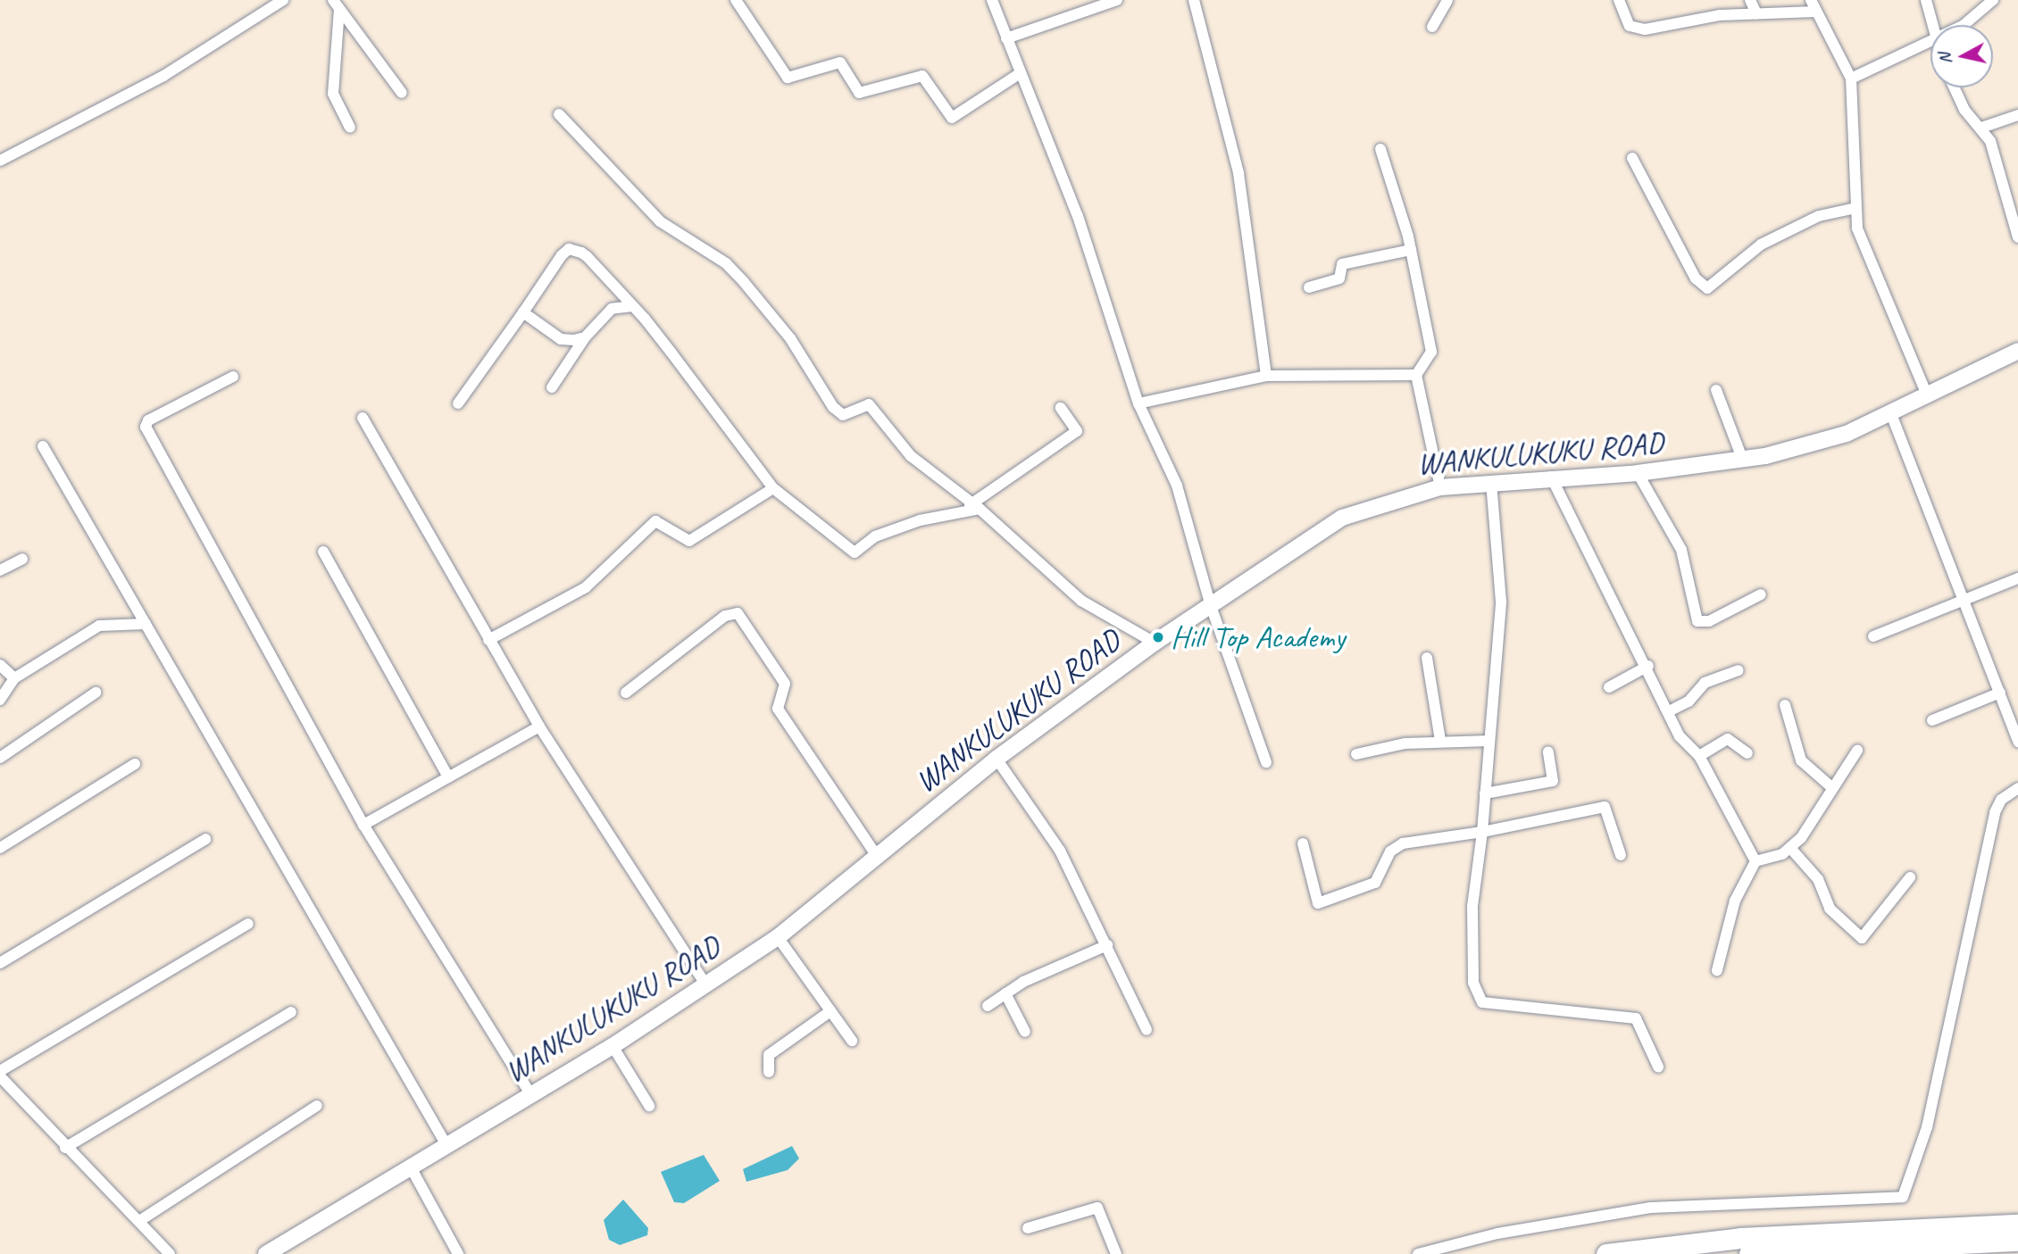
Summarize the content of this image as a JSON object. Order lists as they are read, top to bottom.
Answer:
{
  "streets": {
    "main road": ["WANKULUKUKU ROAD"]
  },
  "places": ["Hill Top Academy"],
  "north": "left"
}
